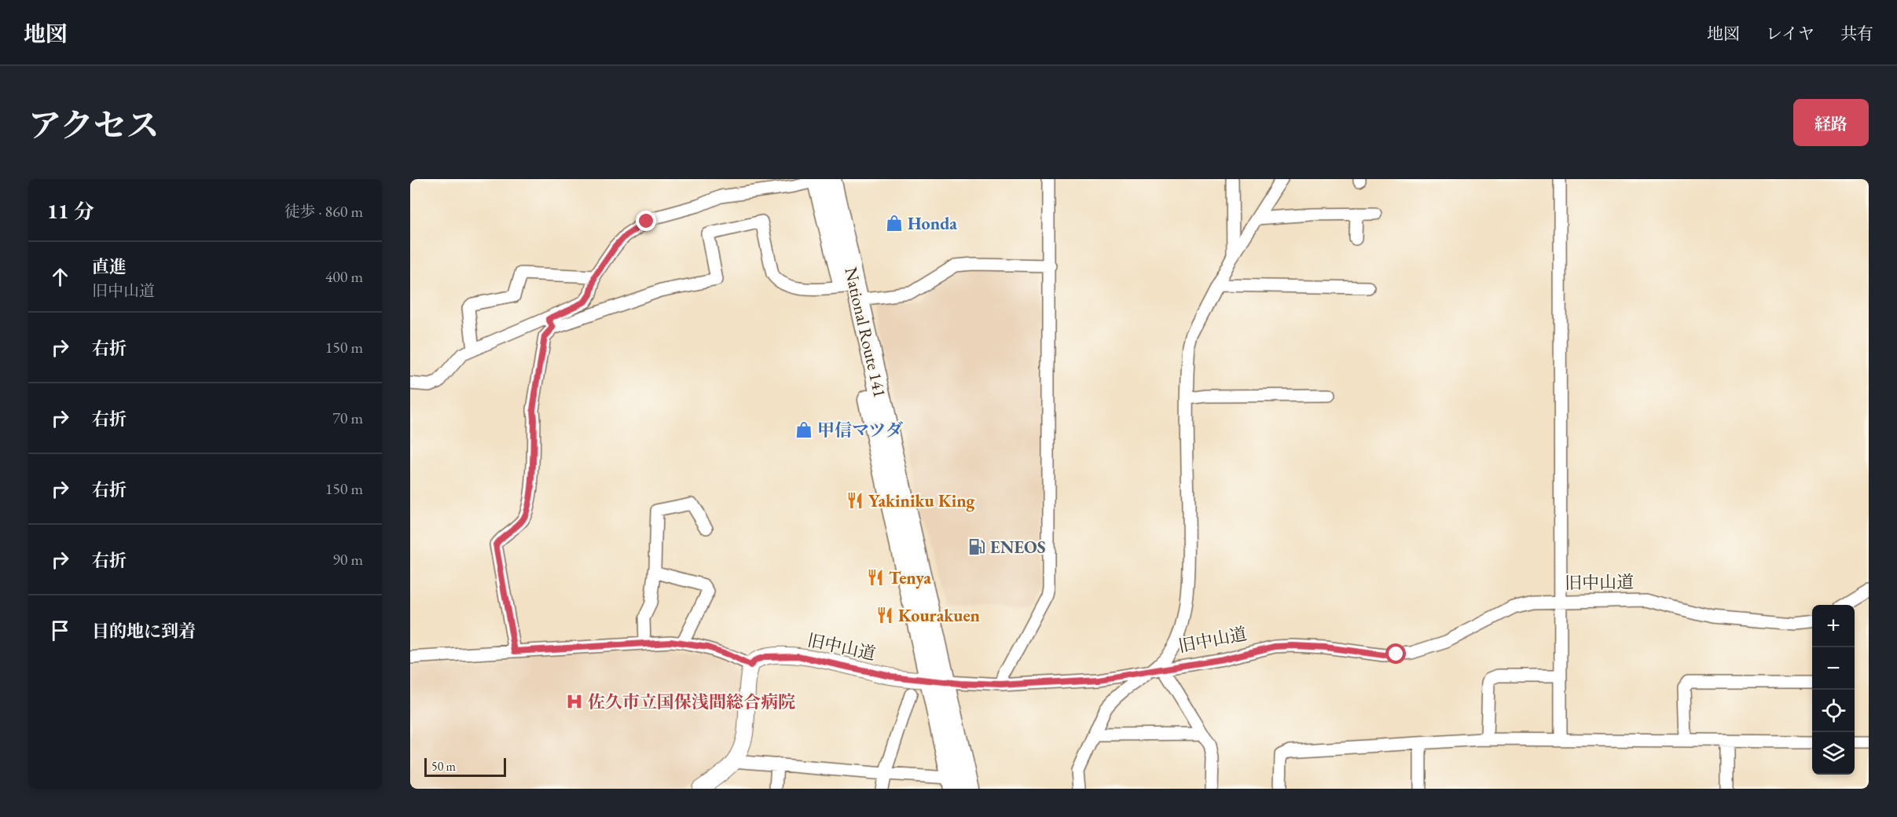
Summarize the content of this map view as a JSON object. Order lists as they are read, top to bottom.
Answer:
{
  "streets": {
    "highway": ["National Route 141"],
    "main road": ["旧中山道"]
  },
  "crossings": [
    ["National Route 141", "旧中山道"]
  ],
  "places": {
    "shop": ["Honda", "甲信マツダ"],
    "restaurant": ["Yakiniku King", "Tenya", "Kourakuen"],
    "fuel station": ["ENEOS"],
    "hospital": ["佐久市立国保浅間総合病院"]
  },
  "scale_bar": "50 m",
  "page": {
    "header": "地図",
    "nav": ["地図", "レイヤ", "共有"],
    "title": "アクセス",
    "buttons": "経路",
    "heading": ["11 分", "徒歩 · 860 m"],
    "list": [
      ["直進", "旧中山道", "400 m"],
      ["右折", "150 m"],
      ["右折", "70 m"],
      ["右折", "150 m"],
      ["右折", "90 m"],
      "目的地に到着"
    ],
    "map_buttons": ["+", "−"],
    "scale": "50 m"
  }
}
